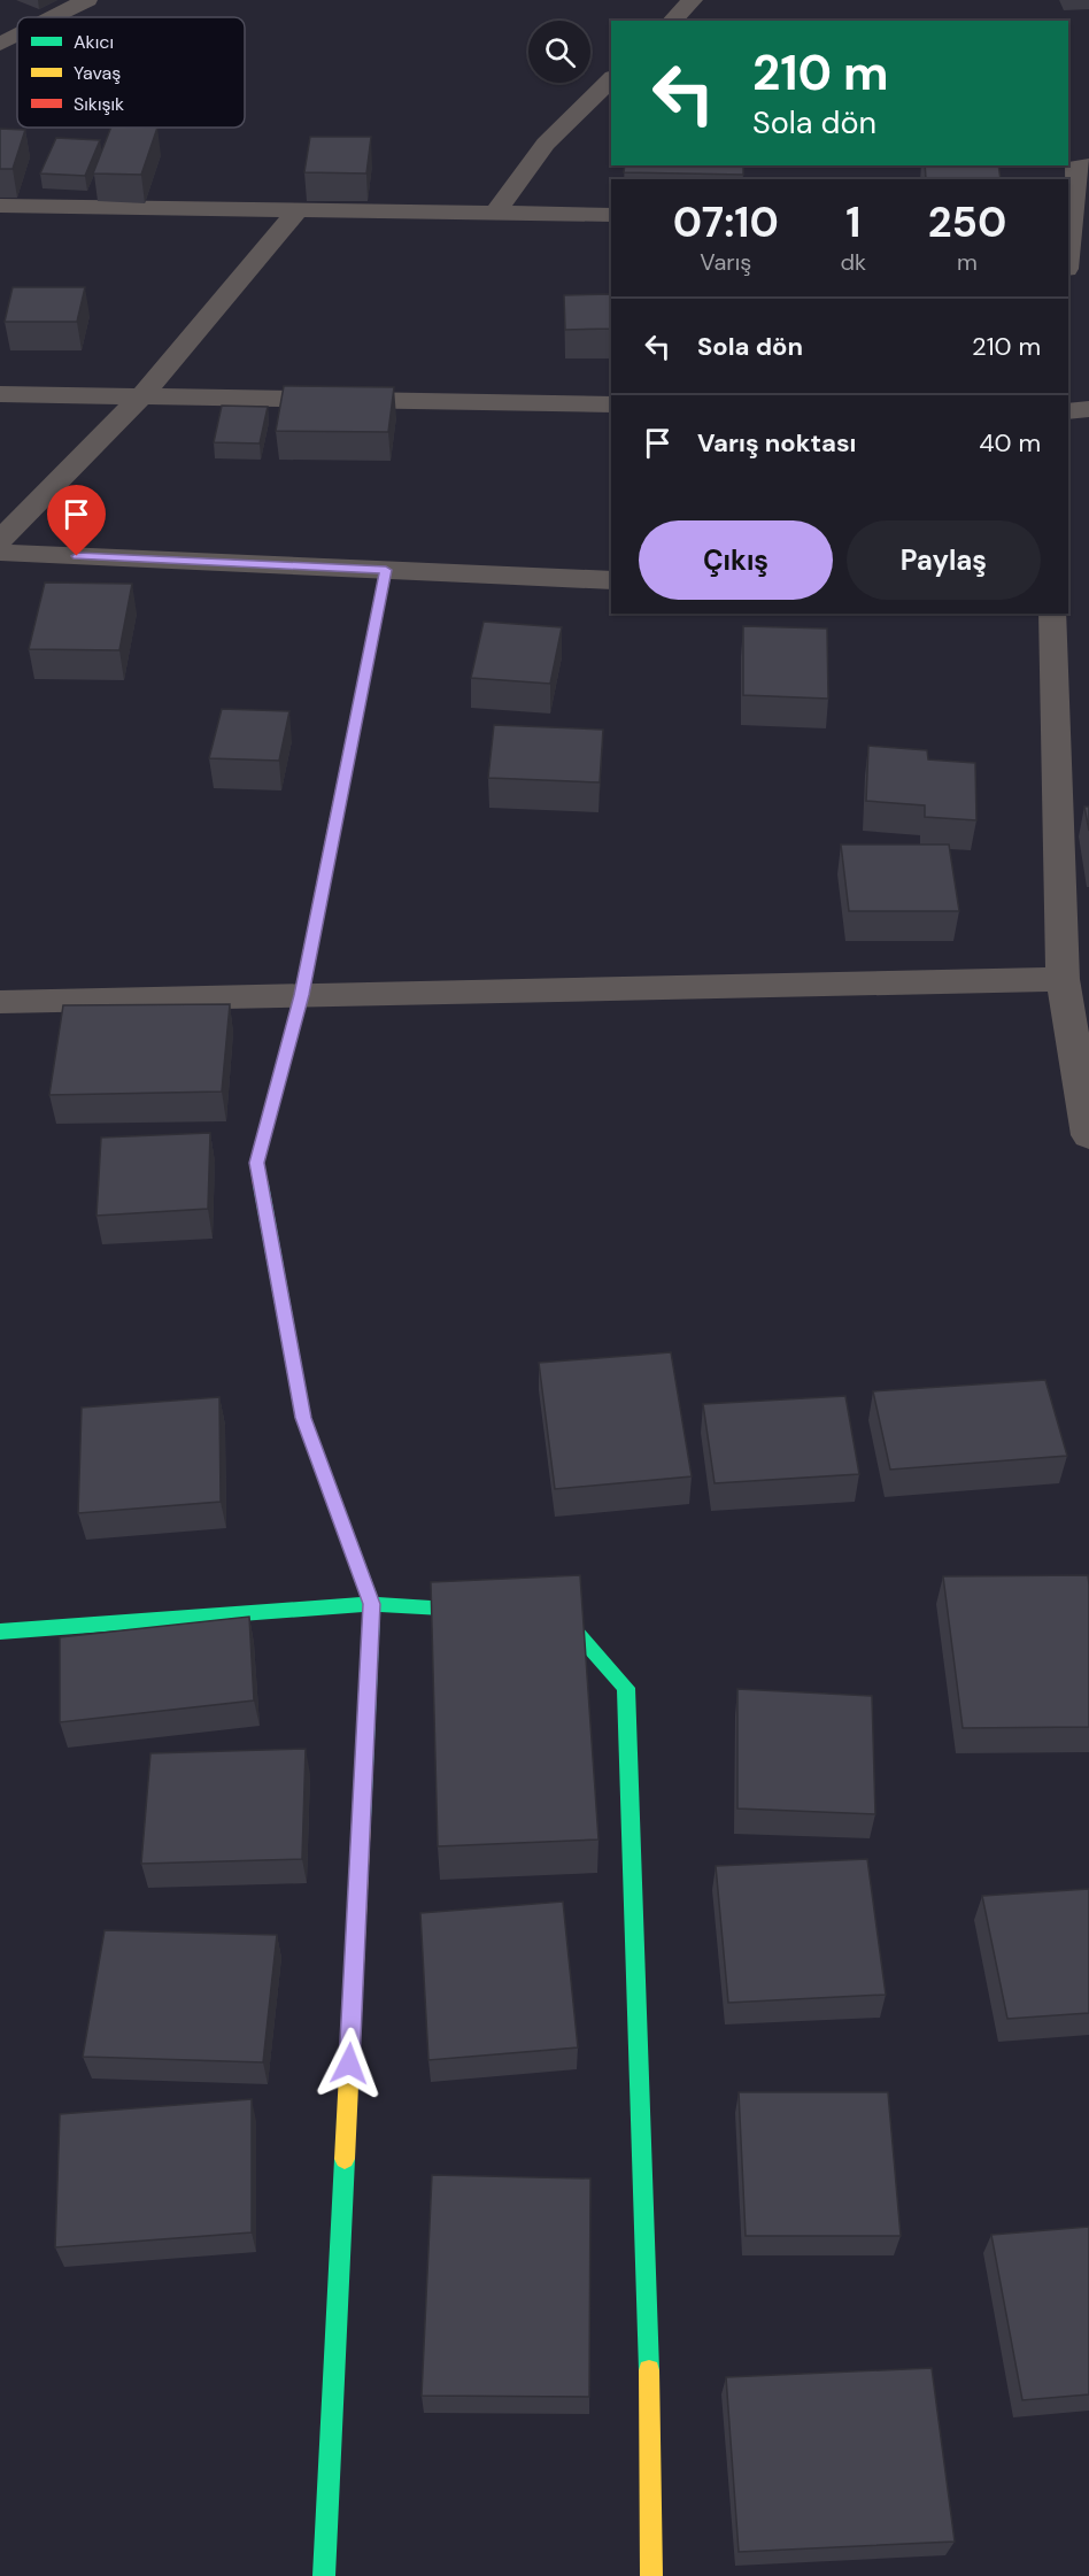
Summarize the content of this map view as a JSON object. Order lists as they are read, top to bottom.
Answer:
{
  "legend": ["Akıcı", "Yavaş", "Sıkışık"],
  "page": {
    "turn": ["210 m", "Sola dön"],
    "eta": [
      "07:10",
      "Varış",
      "1",
      "dk",
      "250",
      "m"
    ],
    "list": [
      {
        "name": "Sola dön",
        "value": "210 m"
      },
      {
        "name": "Varış noktası",
        "value": "40 m"
      }
    ],
    "buttons": ["Çıkış", "Paylaş"]
  }
}
